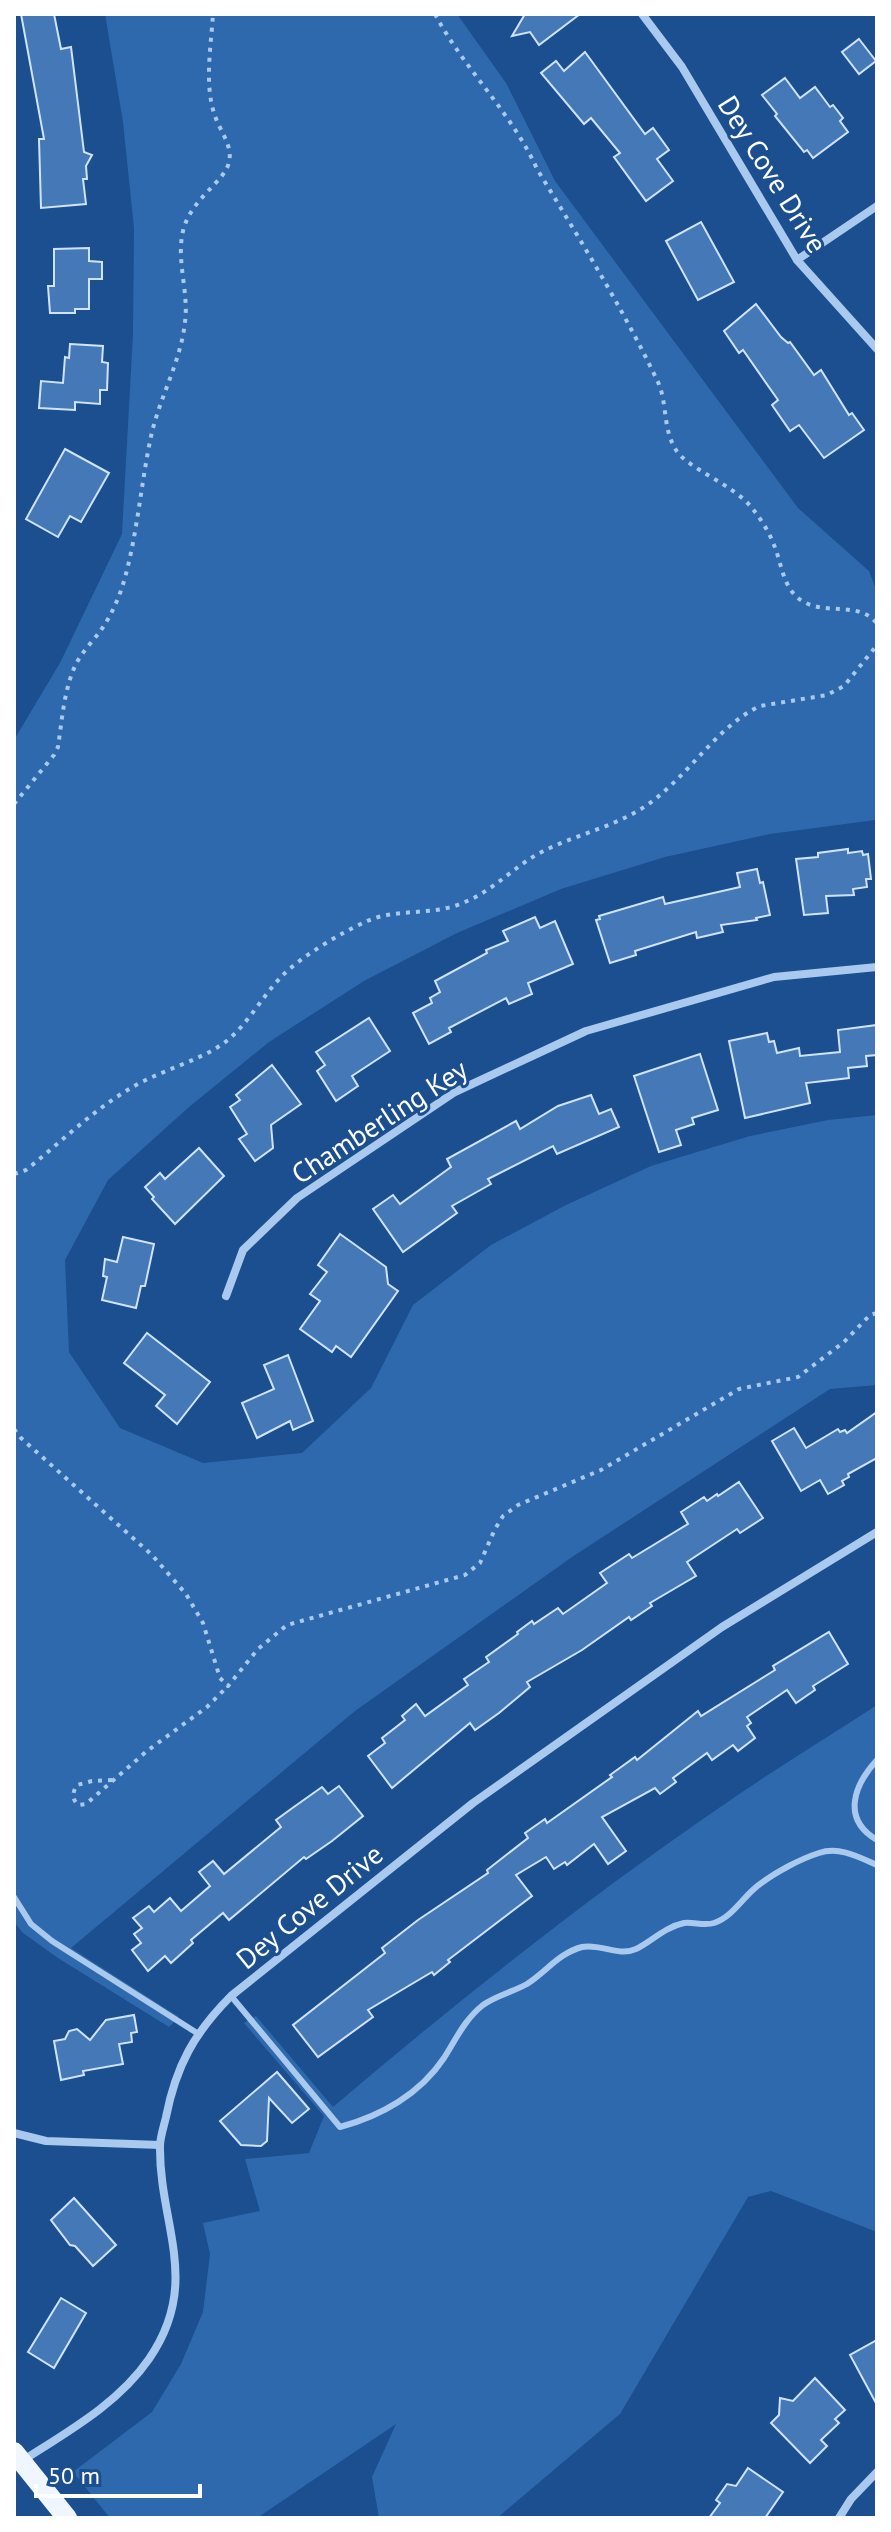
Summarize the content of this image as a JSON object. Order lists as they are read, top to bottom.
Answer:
{
  "streets": {
    "street": ["Dey Cove Drive", "Chamberling Key"]
  },
  "scale_bar": "50 m"
}
